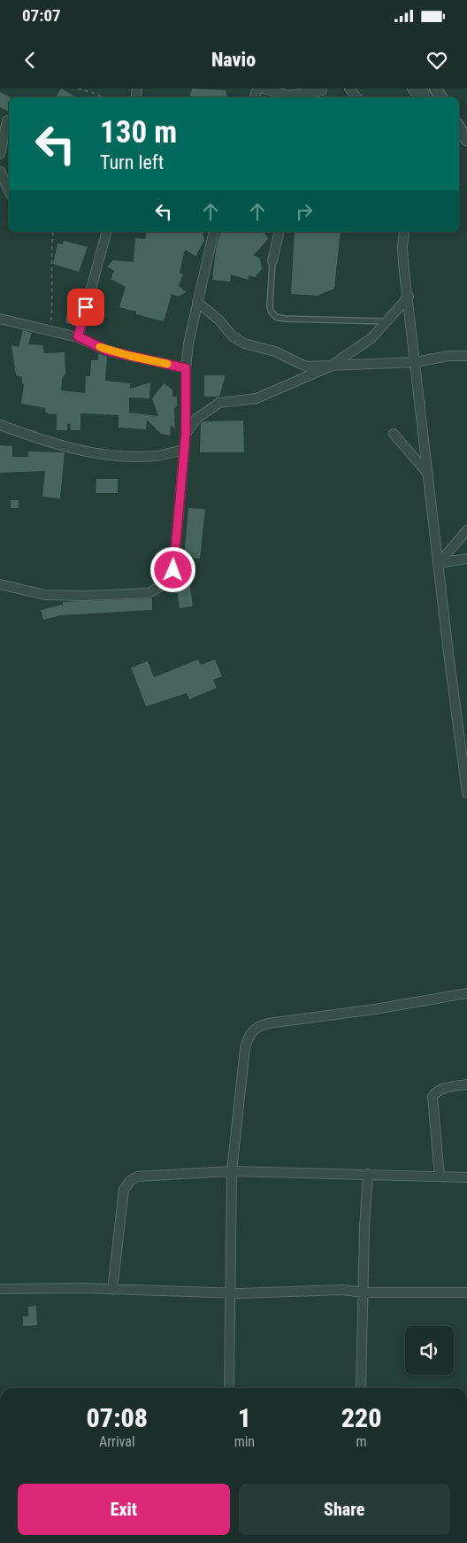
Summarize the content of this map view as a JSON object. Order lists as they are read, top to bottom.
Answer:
{
  "page": {
    "status": "07:07",
    "header": "Navio",
    "turn": ["130 m", "Turn left"],
    "eta": [
      "07:08",
      "Arrival",
      "1",
      "min",
      "220",
      "m"
    ],
    "buttons": ["Exit", "Share"]
  }
}
